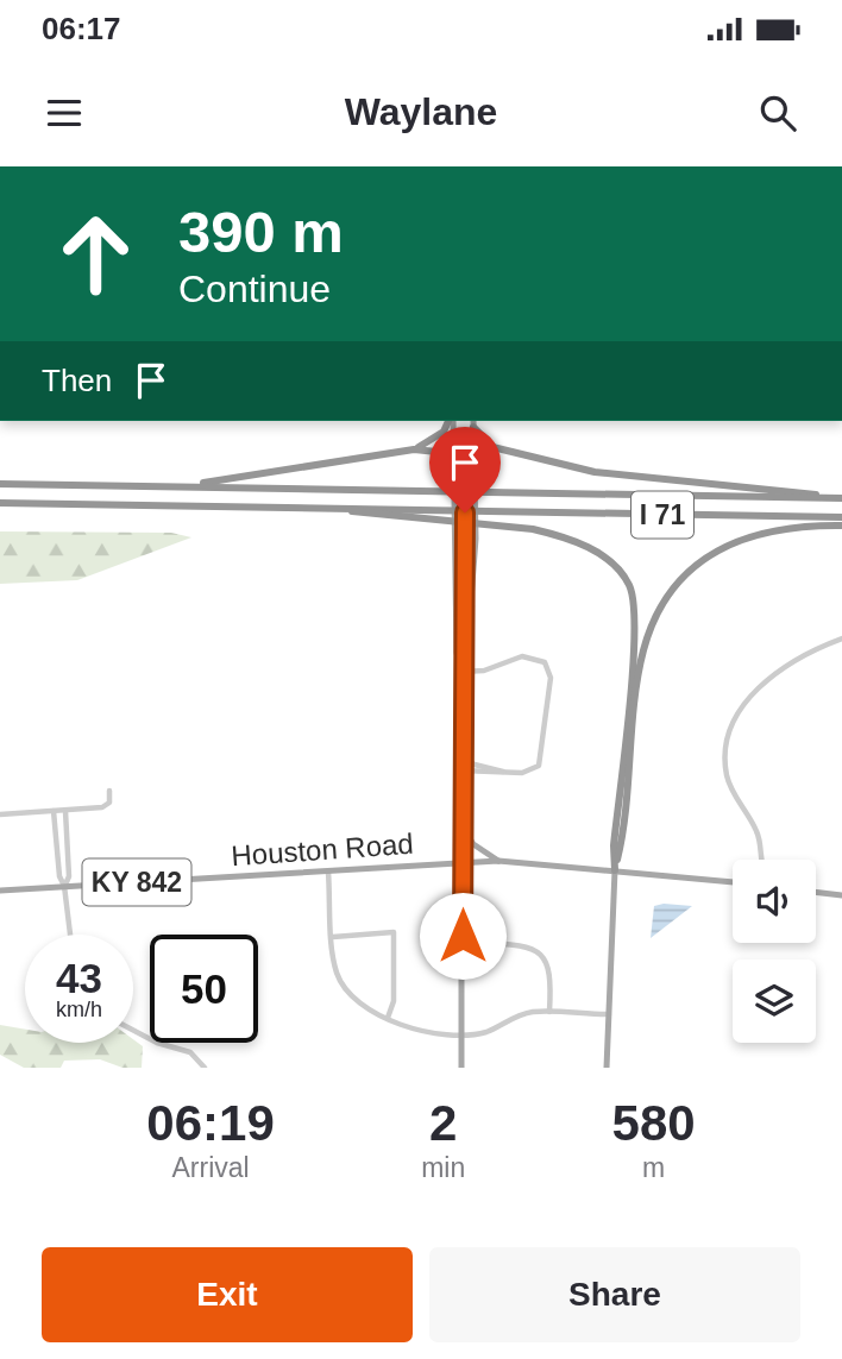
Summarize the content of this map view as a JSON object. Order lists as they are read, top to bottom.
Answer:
{
  "streets": {
    "highway": ["I 71"],
    "main road": ["Houston Road", "KY 842"]
  },
  "page": {
    "status": "06:17",
    "header": "Waylane",
    "turn": ["390 m", "Continue"],
    "then": "Then",
    "speed": "43 km/h",
    "limit": "50",
    "eta": [
      "06:19",
      "Arrival",
      "2",
      "min",
      "580",
      "m"
    ],
    "buttons": ["Exit", "Share"]
  }
}
